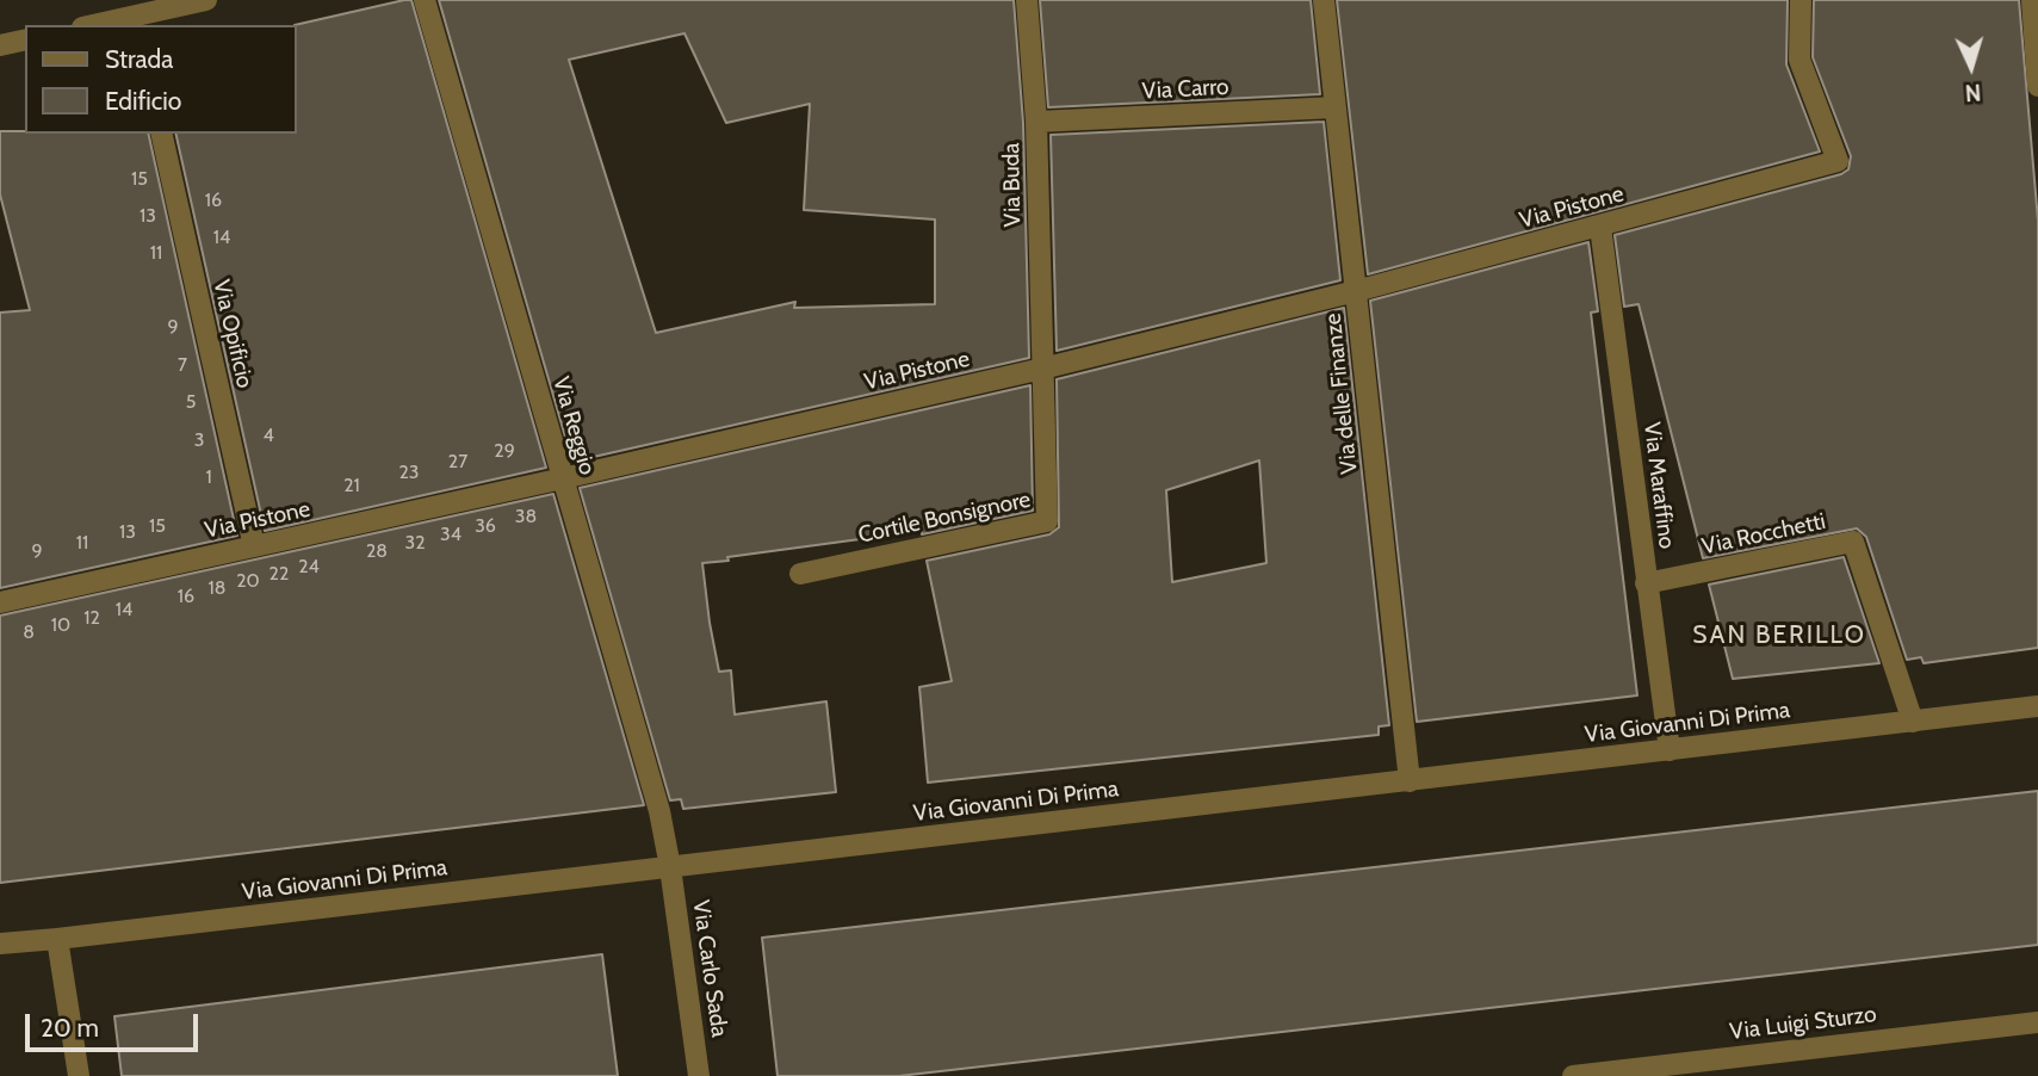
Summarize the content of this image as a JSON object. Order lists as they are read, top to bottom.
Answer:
{
  "streets": {
    "street": [
      "Via Carro",
      "Via Buda",
      "Via Pistone",
      "Via Opificio",
      "Via delle Finanze",
      "Via Reggio",
      "Via Maraffino",
      "Cortile Bonsignore",
      "Via Rocchetti",
      "Via Giovanni Di Prima",
      "Via Carlo Sada",
      "Via Luigi Sturzo"
    ]
  },
  "crossings": [
    ["Via Carro", "Via Buda"],
    ["Via Carro", "Via delle Finanze"],
    ["Via Buda", "Via Pistone"],
    ["Via Buda", "Cortile Bonsignore"],
    ["Via Pistone", "Via Opificio"],
    ["Via Pistone", "Via delle Finanze"],
    ["Via Pistone", "Via Reggio"],
    ["Via Pistone", "Via Maraffino"],
    ["Via Pistone", "Cortile Bonsignore"],
    ["Via delle Finanze", "Via Giovanni Di Prima"],
    ["Via Reggio", "Via Giovanni Di Prima"],
    ["Via Reggio", "Via Carlo Sada"],
    ["Via Maraffino", "Via Rocchetti"],
    ["Via Maraffino", "Via Giovanni Di Prima"],
    ["Via Rocchetti", "Via Giovanni Di Prima"],
    ["Via Giovanni Di Prima", "Via Carlo Sada"]
  ],
  "districts": ["SAN BERILLO"],
  "house_numbers": [
    "15",
    "16",
    "13",
    "14",
    "11",
    "9",
    "7",
    "5",
    "4",
    "3",
    "29",
    "27",
    "23",
    "1",
    "21",
    "38",
    "15",
    "36",
    "13",
    "34",
    "11",
    "32",
    "9",
    "28",
    "24",
    "22",
    "20",
    "18",
    "16",
    "14",
    "12",
    "10",
    "8"
  ],
  "legend": ["Strada", "Edificio"],
  "scale_bar": "20 m",
  "north": "bottom"
}
